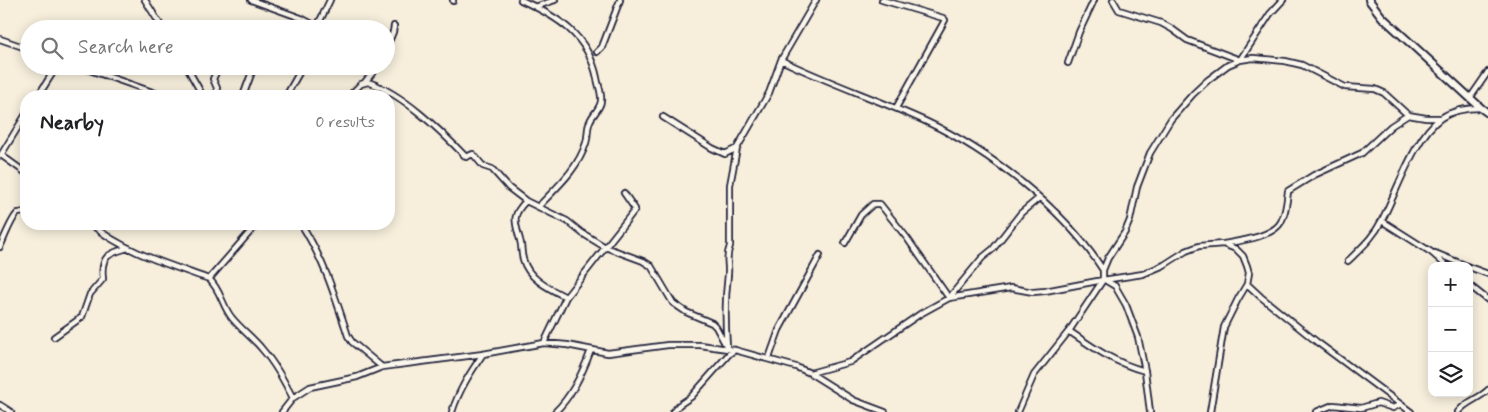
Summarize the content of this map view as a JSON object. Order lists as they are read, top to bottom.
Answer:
{
  "page": {
    "search": "Search here",
    "heading": ["Nearby", "0 results"],
    "map_buttons": ["+", "−"]
  }
}
